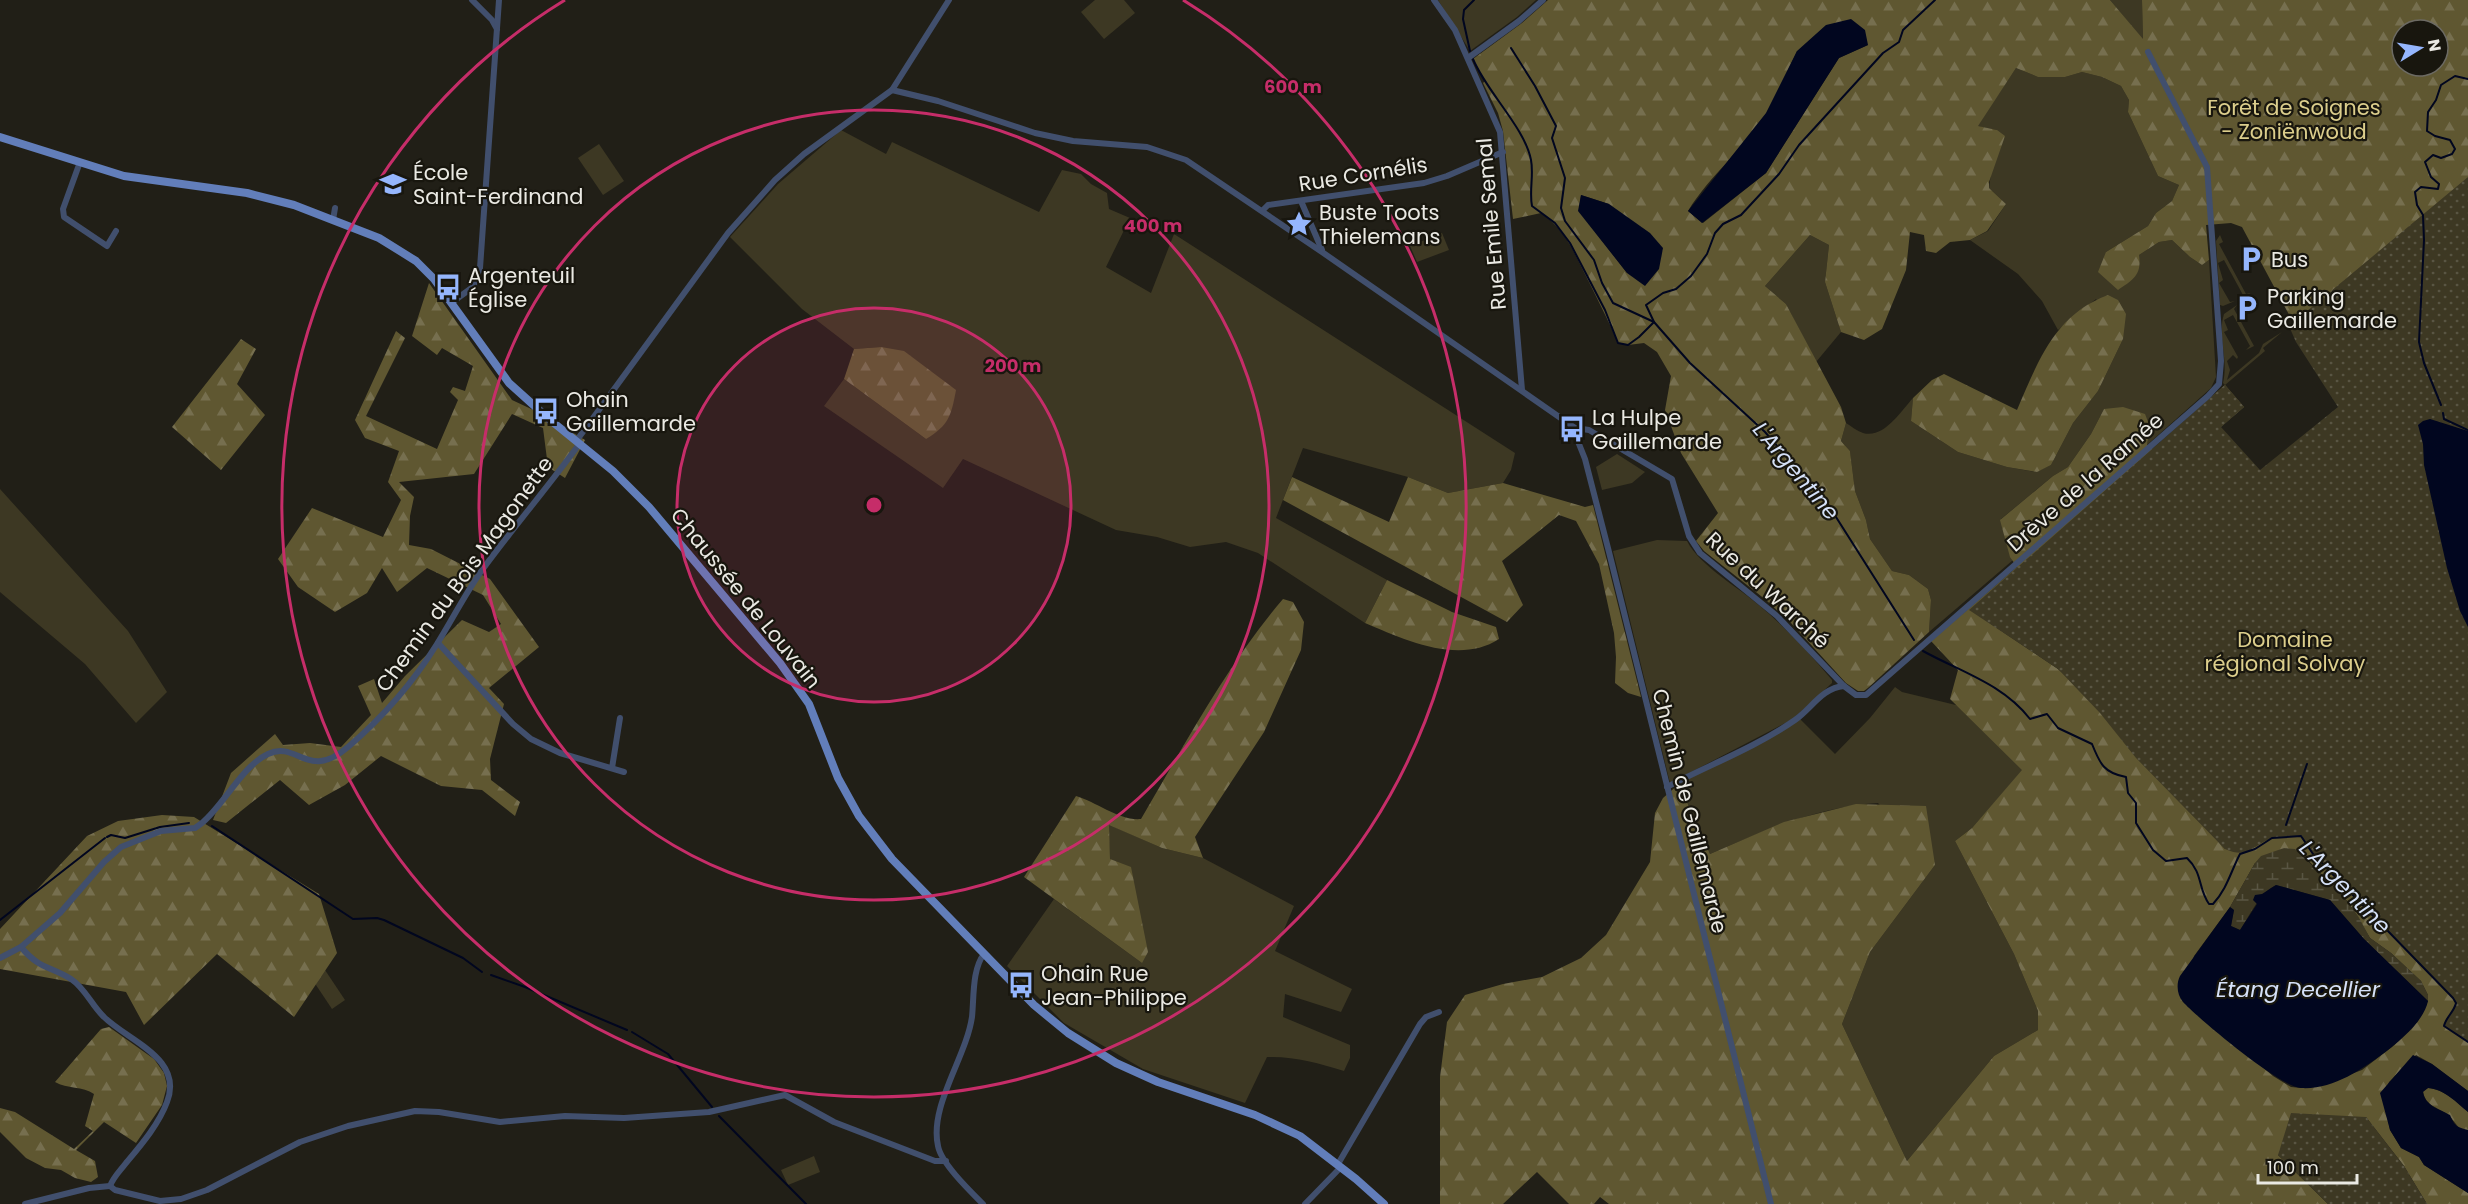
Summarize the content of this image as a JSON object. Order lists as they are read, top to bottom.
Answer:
{
  "streets": {
    "main road": ["Chaussée de Louvain"],
    "street": [
      "Rue Cornélis",
      "Rue Emile Semal",
      "Drève de la Ramée",
      "Chemin du Bois Magonette",
      "Rue du Warché",
      "Chemin de Gaillemarde"
    ]
  },
  "crossings": [
    ["Rue Cornélis", "Rue Emile Semal"],
    ["Rue Cornélis", "Rue du Warché"],
    ["Rue Emile Semal", "Rue du Warché"],
    ["Drève de la Ramée", "Rue du Warché"],
    ["Chemin du Bois Magonette", "Rue du Warché"],
    ["Chemin du Bois Magonette", "Chaussée de Louvain"],
    ["Rue du Warché", "Chemin de Gaillemarde"]
  ],
  "water": ["L'Argentine", "Étang Decellier"],
  "parks": ["Forêt de Soignes - Zoniënwoud", "Domaine régional Solvay"],
  "places": {
    "school or university": ["École Saint-Ferdinand"],
    "place": ["Buste Toots Thielemans"],
    "parking": ["Bus", "Parking Gaillemarde"],
    "bus stop": [
      "Argenteuil Église",
      "Ohain Gaillemarde",
      "La Hulpe Gaillemarde",
      "Ohain Rue Jean-Philippe"
    ]
  },
  "scale_bar": "100 m",
  "north": "right",
  "rings": ["600 m", "400 m", "200 m"]
}
